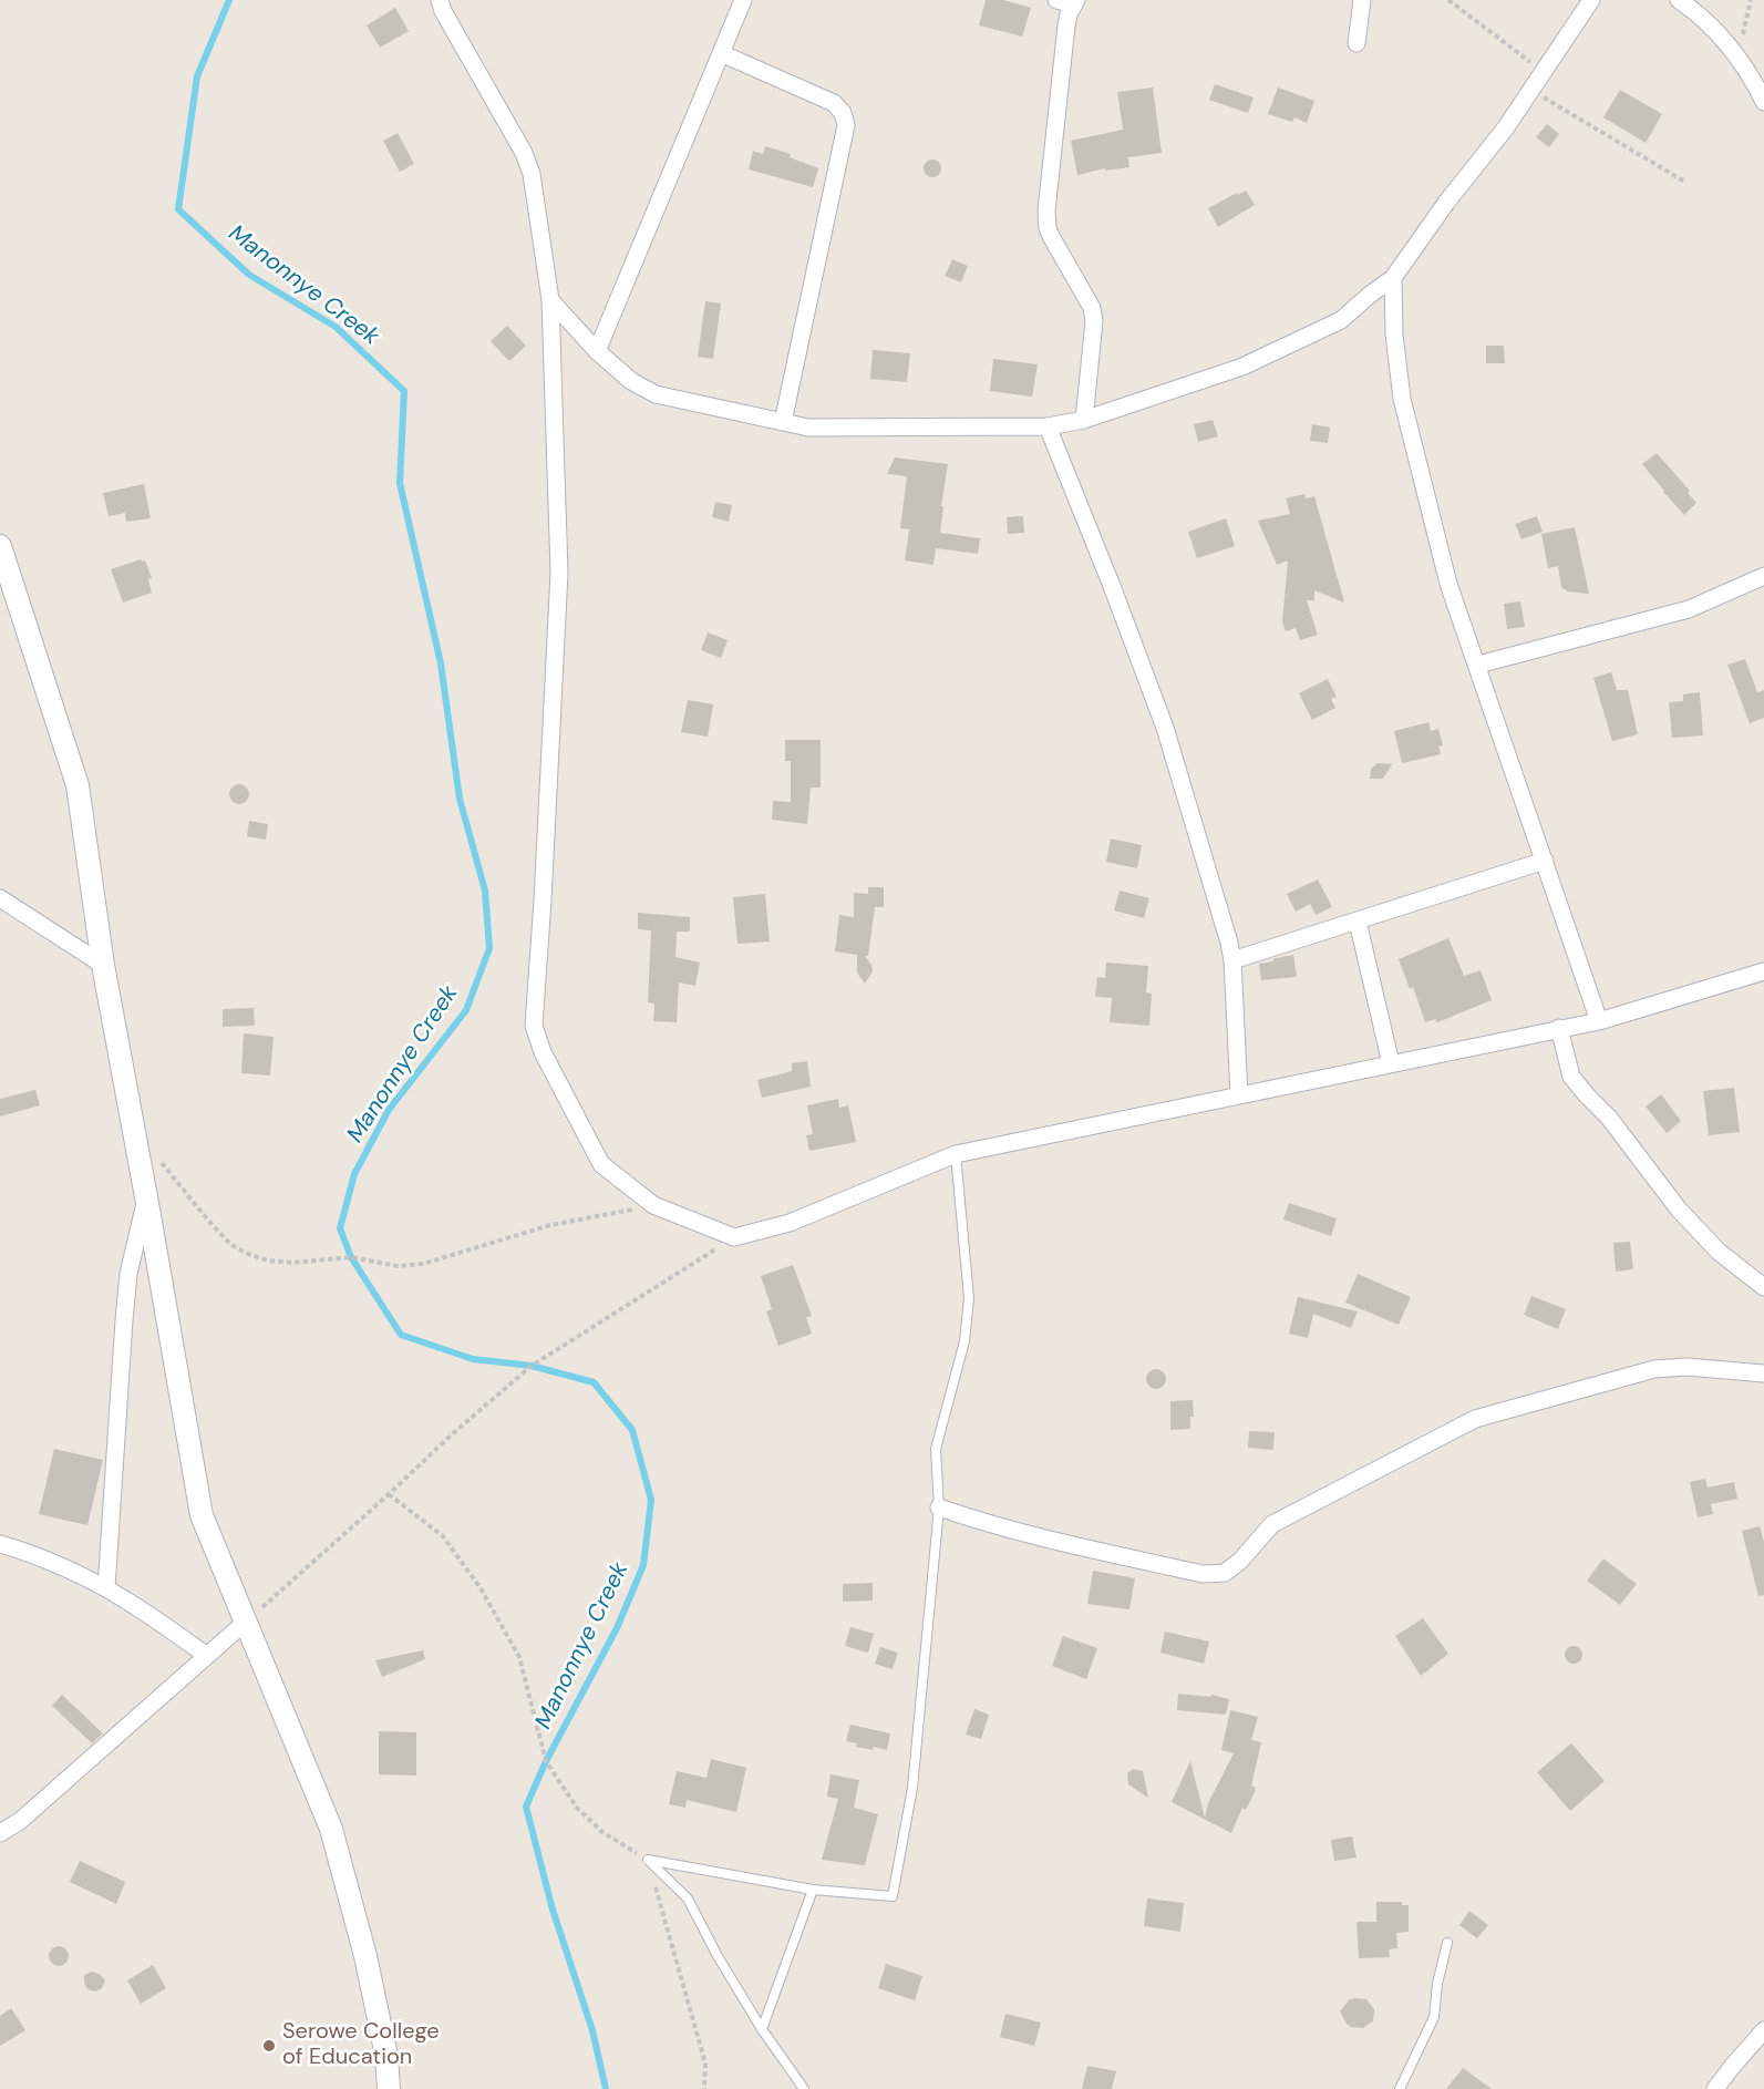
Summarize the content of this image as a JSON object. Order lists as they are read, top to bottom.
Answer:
{
  "water": ["Manonnye Creek"],
  "places": ["Serowe College of Education"]
}
